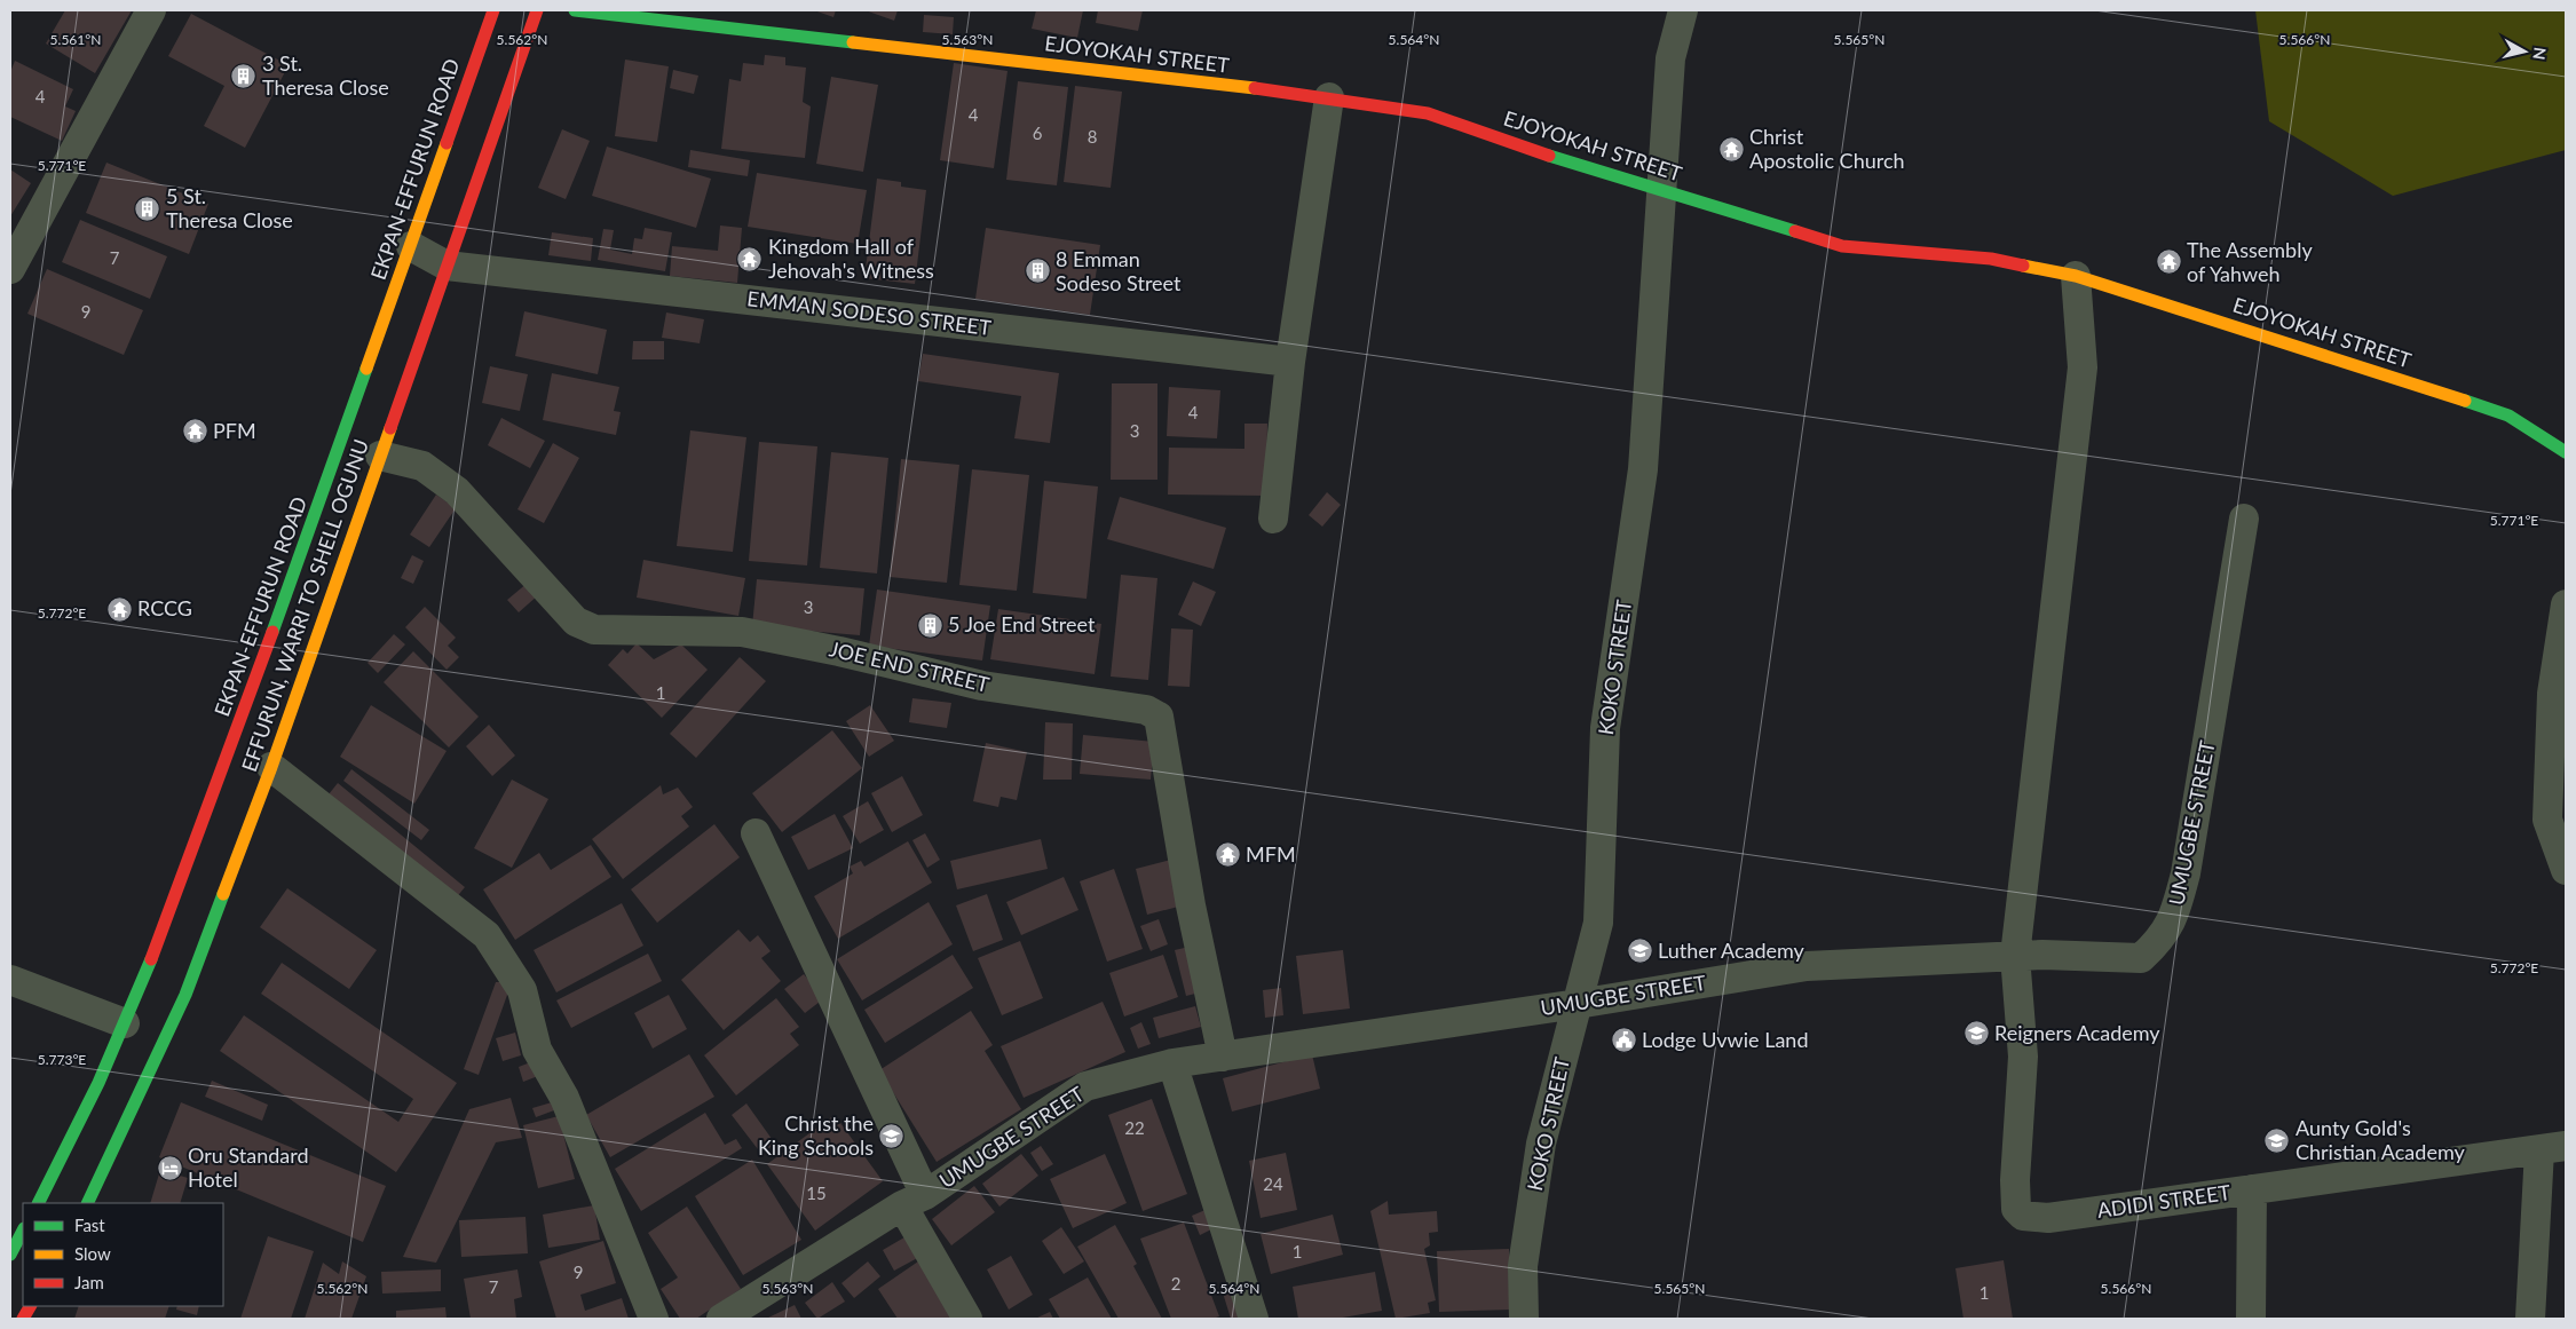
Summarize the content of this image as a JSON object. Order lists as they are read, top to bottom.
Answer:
{
  "streets": {
    "main road": ["EJOYOKAH STREET", "EKPAN-EFFURUN ROAD", "EFFURUN, WARRI TO SHELL OGUNU"],
    "street": [
      "EMMAN SODESO STREET",
      "JOE END STREET",
      "KOKO STREET",
      "UMUGBE STREET",
      "ADIDI STREET"
    ]
  },
  "crossings": [
    ["EJOYOKAH STREET", "KOKO STREET"],
    ["EJOYOKAH STREET", "ADIDI STREET"],
    ["EMMAN SODESO STREET", "EFFURUN, WARRI TO SHELL OGUNU"],
    ["EFFURUN, WARRI TO SHELL OGUNU", "JOE END STREET"],
    ["JOE END STREET", "UMUGBE STREET"],
    ["KOKO STREET", "UMUGBE STREET"],
    ["UMUGBE STREET", "ADIDI STREET"]
  ],
  "places": {
    "building": [
      "3 St. Theresa Close",
      "5 St. Theresa Close",
      "8 Emman Sodeso Street",
      "5 Joe End Street"
    ],
    "temple": [
      "Christ Apostolic Church",
      "Kingdom Hall of Jehovah's Witness",
      "The Assembly of Yahweh",
      "PFM",
      "RCCG",
      "MFM"
    ],
    "school or university": [
      "Luther Academy",
      "Reigners Academy",
      "Christ the King Schools",
      "Aunty Gold's Christian Academy"
    ],
    "public building": ["Lodge Uvwie Land"],
    "hotel": ["Oru Standard Hotel"]
  },
  "house_numbers": [
    "4",
    "4",
    "6",
    "8",
    "7",
    "9",
    "4",
    "3",
    "3",
    "1",
    "22",
    "24",
    "15",
    "1",
    "9",
    "2",
    "7",
    "1"
  ],
  "legend": ["Fast", "Slow", "Jam"],
  "north": "right",
  "coordinates": [
    "5.561°N",
    "5.562°N",
    "5.563°N",
    "5.564°N",
    "5.565°N",
    "5.566°N",
    "5.771°E",
    "5.772°E",
    "5.773°E"
  ]
}
